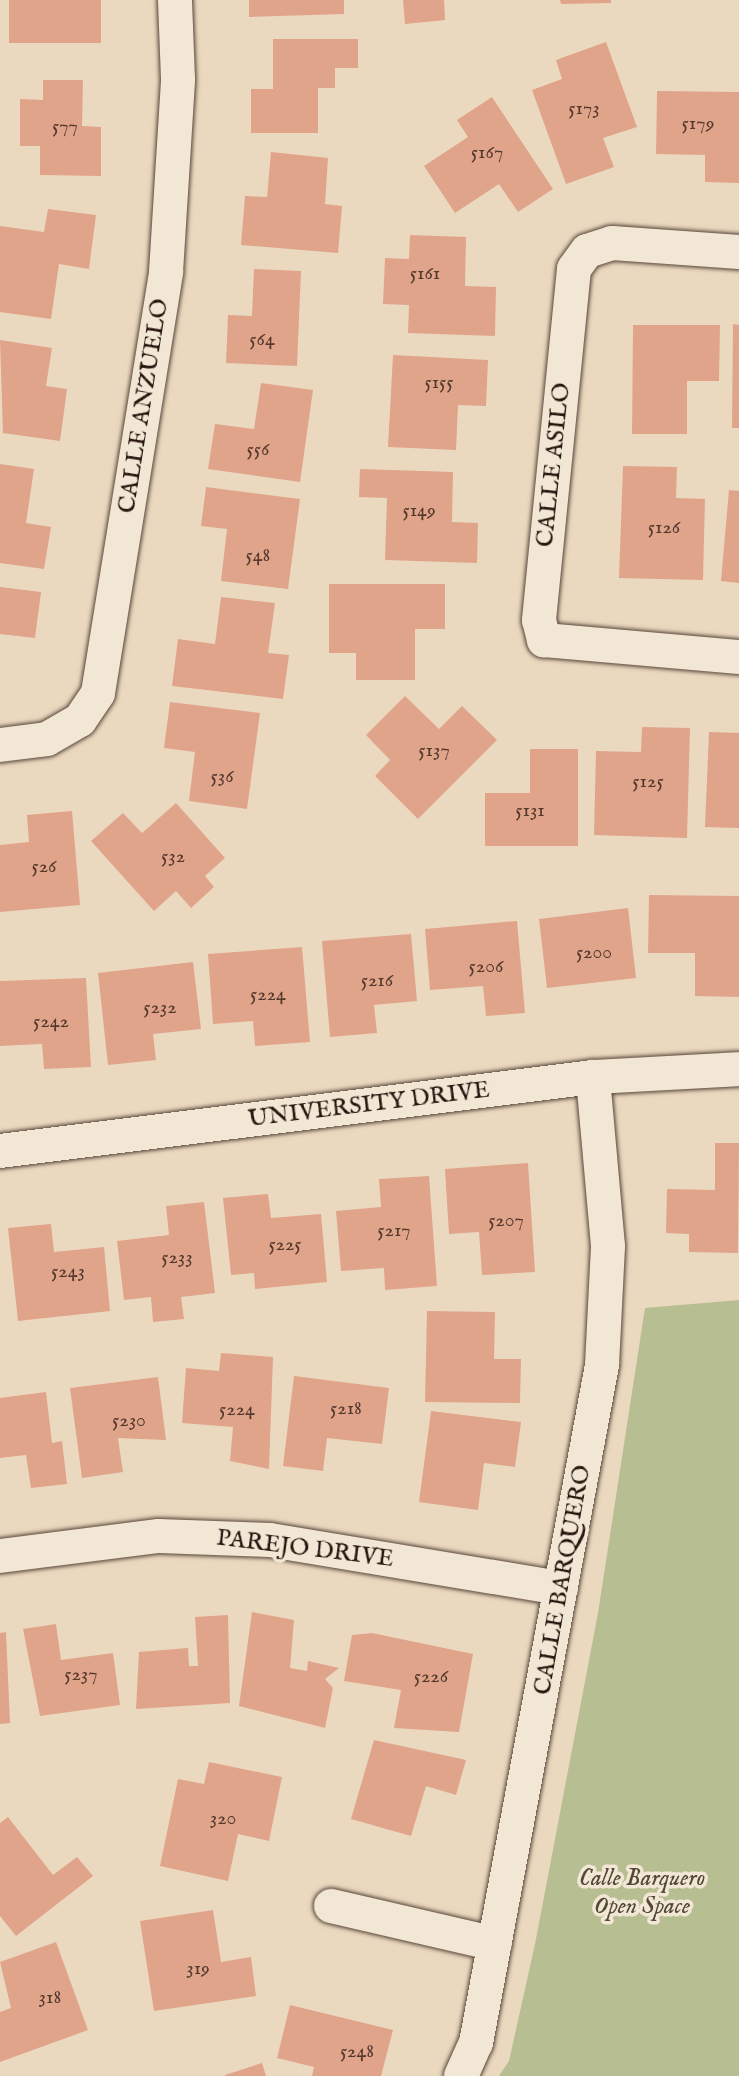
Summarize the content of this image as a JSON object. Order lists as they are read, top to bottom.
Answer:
{
  "streets": {
    "street": [
      "CALLE ANZUELO",
      "CALLE ASILO",
      "UNIVERSITY DRIVE",
      "PAREJO DRIVE",
      "CALLE BARQUERO"
    ]
  },
  "crossings": [
    ["UNIVERSITY DRIVE", "CALLE BARQUERO"],
    ["PAREJO DRIVE", "CALLE BARQUERO"]
  ],
  "parks": ["Calle Barquero Open Space"],
  "house_numbers": [
    "5173",
    "5179",
    "577",
    "5167",
    "5161",
    "564",
    "5155",
    "556",
    "5149",
    "5126",
    "548",
    "5137",
    "536",
    "5125",
    "5131",
    "532",
    "526",
    "5200",
    "5206",
    "5216",
    "5224",
    "5232",
    "5242",
    "5207",
    "5217",
    "5225",
    "5233",
    "5243",
    "5218",
    "5224",
    "5230",
    "5237",
    "5226",
    "320",
    "319",
    "318",
    "5248"
  ]
}
